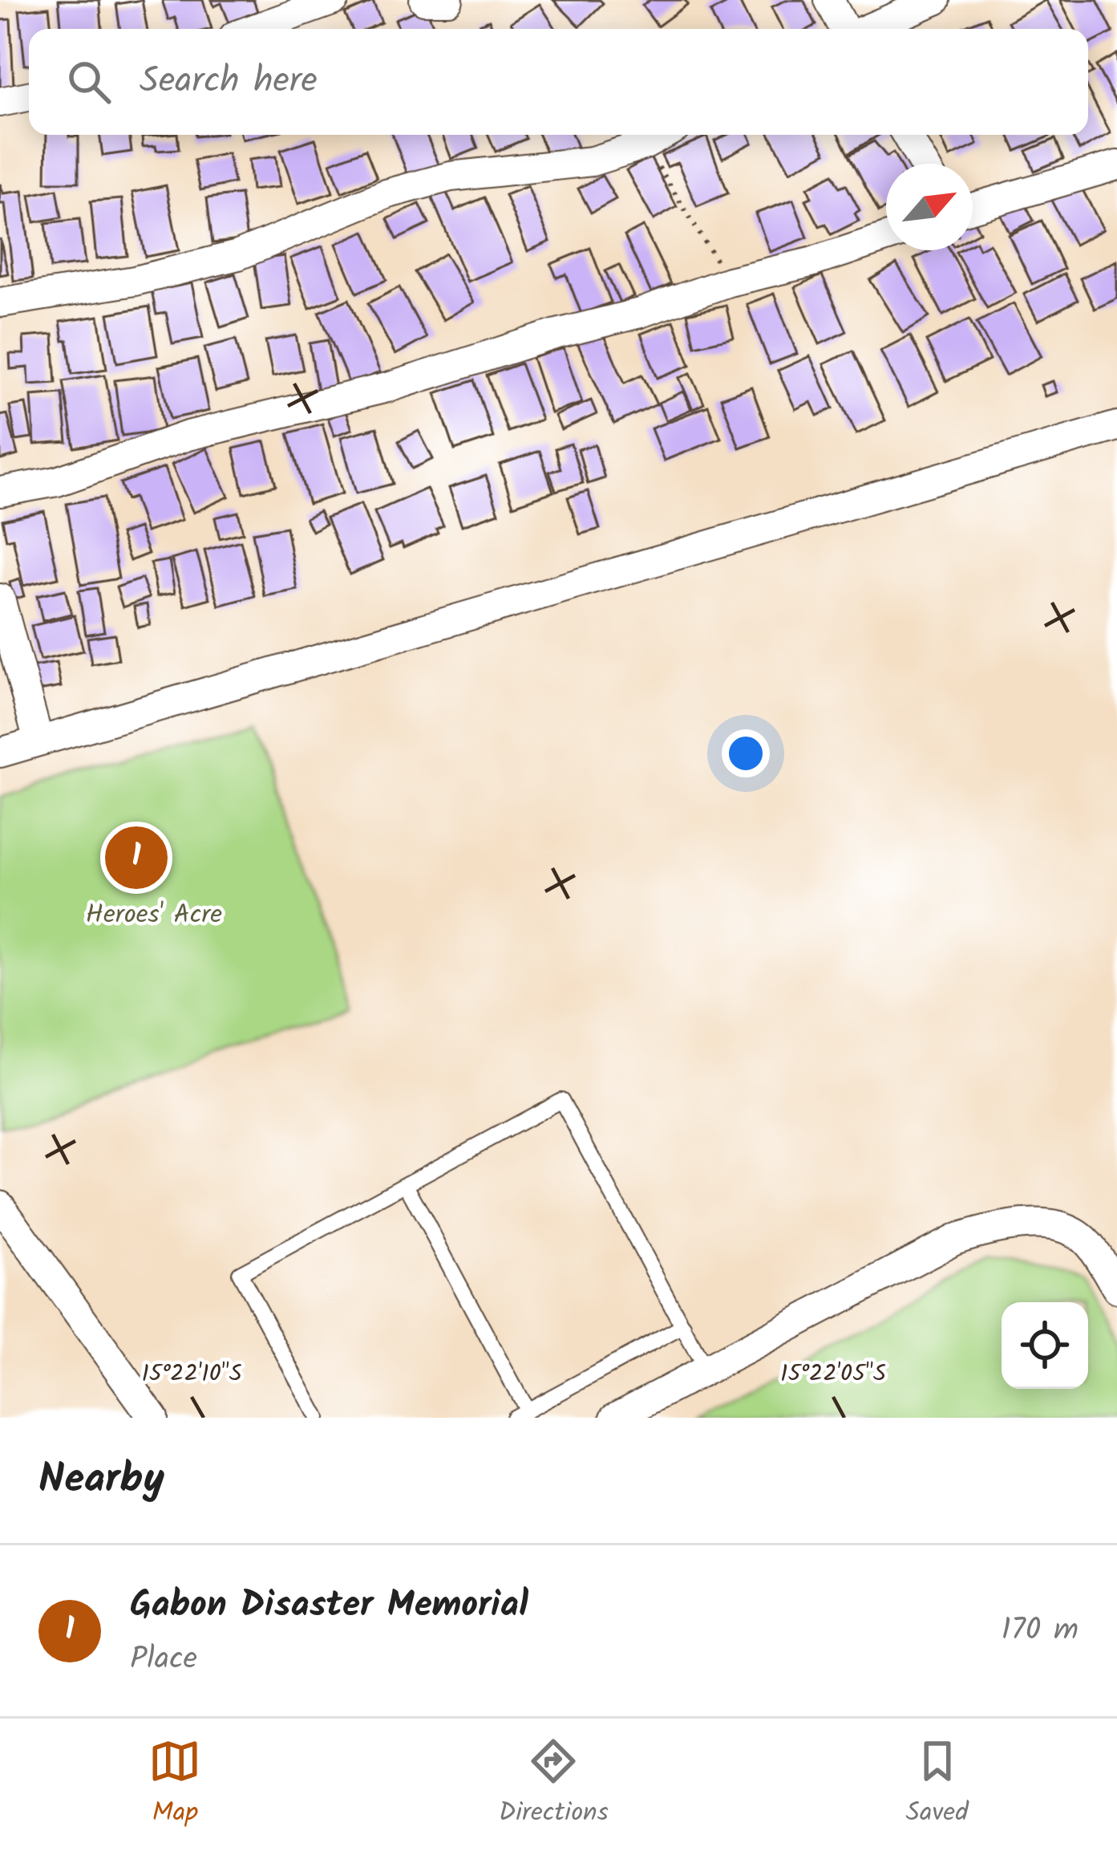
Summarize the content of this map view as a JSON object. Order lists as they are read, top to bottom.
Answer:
{
  "parks": ["Heroes' Acre"],
  "north": "top right",
  "page": {
    "search": "Search here",
    "pins": "1",
    "heading": "Nearby",
    "list": [
      {
        "mark": "1",
        "name": "Gabon Disaster Memorial",
        "note": "Place",
        "value": "170 m"
      }
    ],
    "nav": ["Map", "Directions", "Saved"]
  },
  "coordinates": ["15°22'10\"S", "15°22'05\"S"]
}
